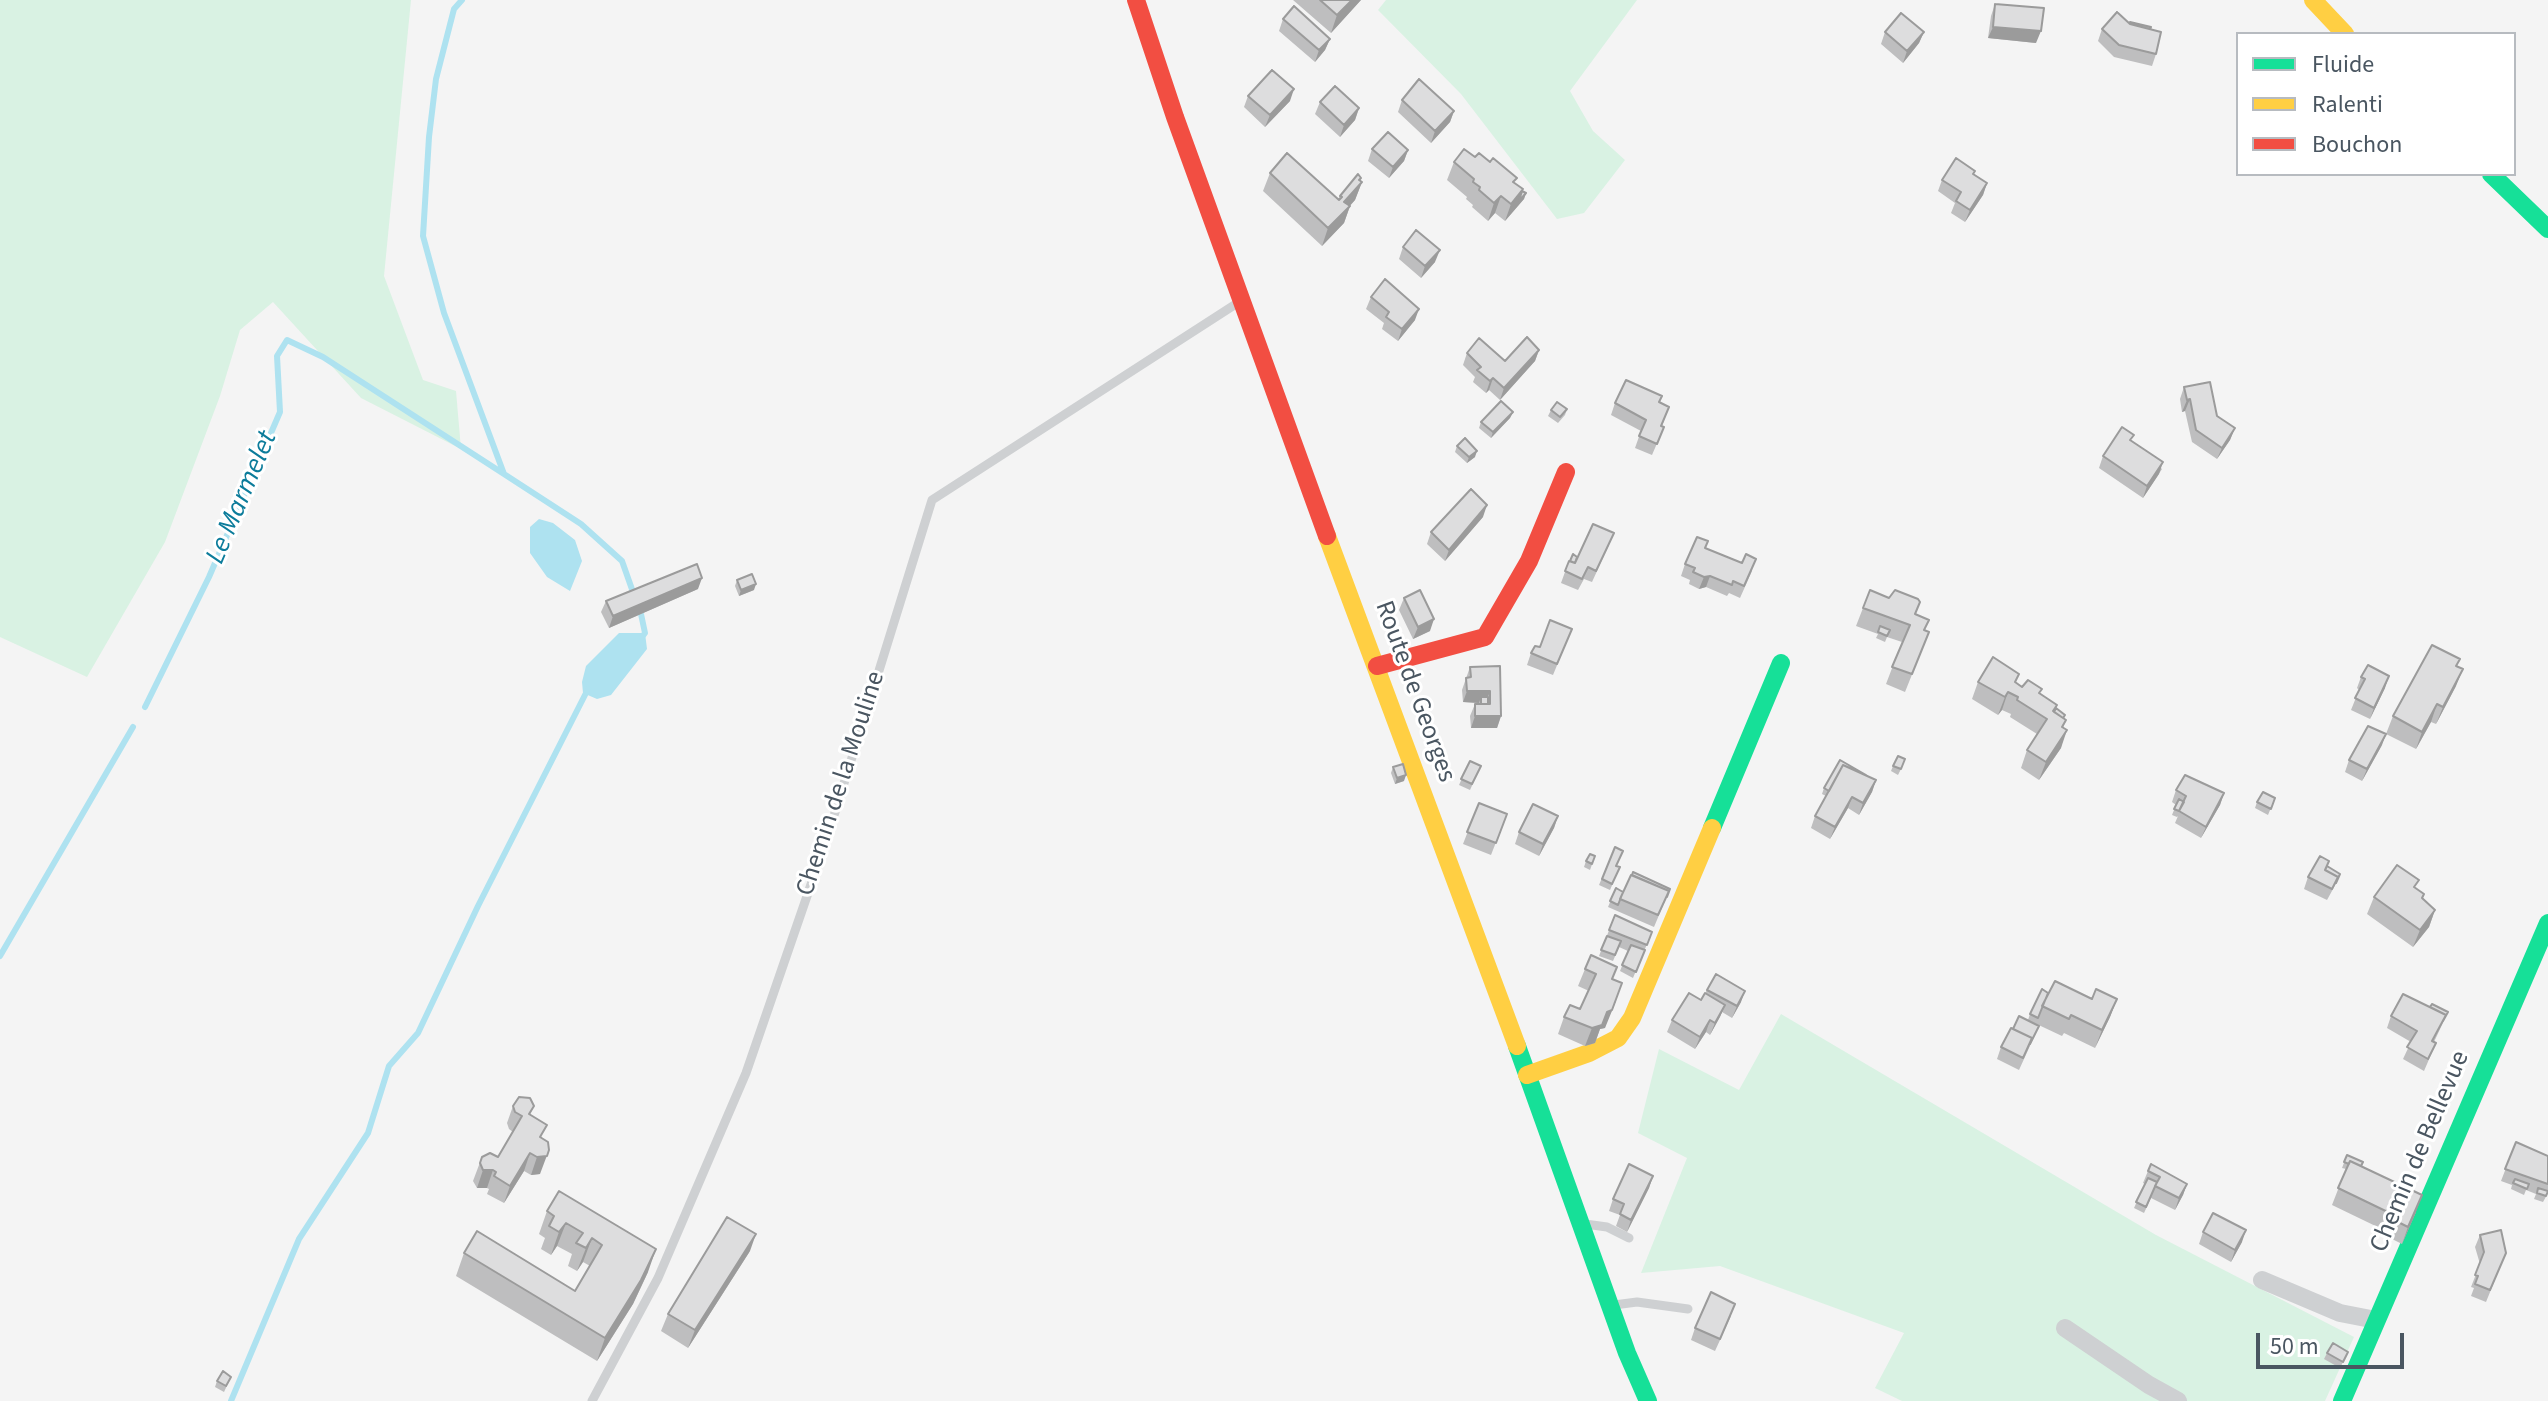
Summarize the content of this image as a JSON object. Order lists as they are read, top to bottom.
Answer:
{
  "streets": {
    "street": ["Route de Georges", "Chemin de Bellevue"],
    "lane": ["Chemin de la Mouline"]
  },
  "crossings": [
    ["Route de Georges", "Chemin de la Mouline"]
  ],
  "water": ["Le Marmelet"],
  "legend": ["Fluide", "Ralenti", "Bouchon"],
  "scale_bar": "50 m"
}
